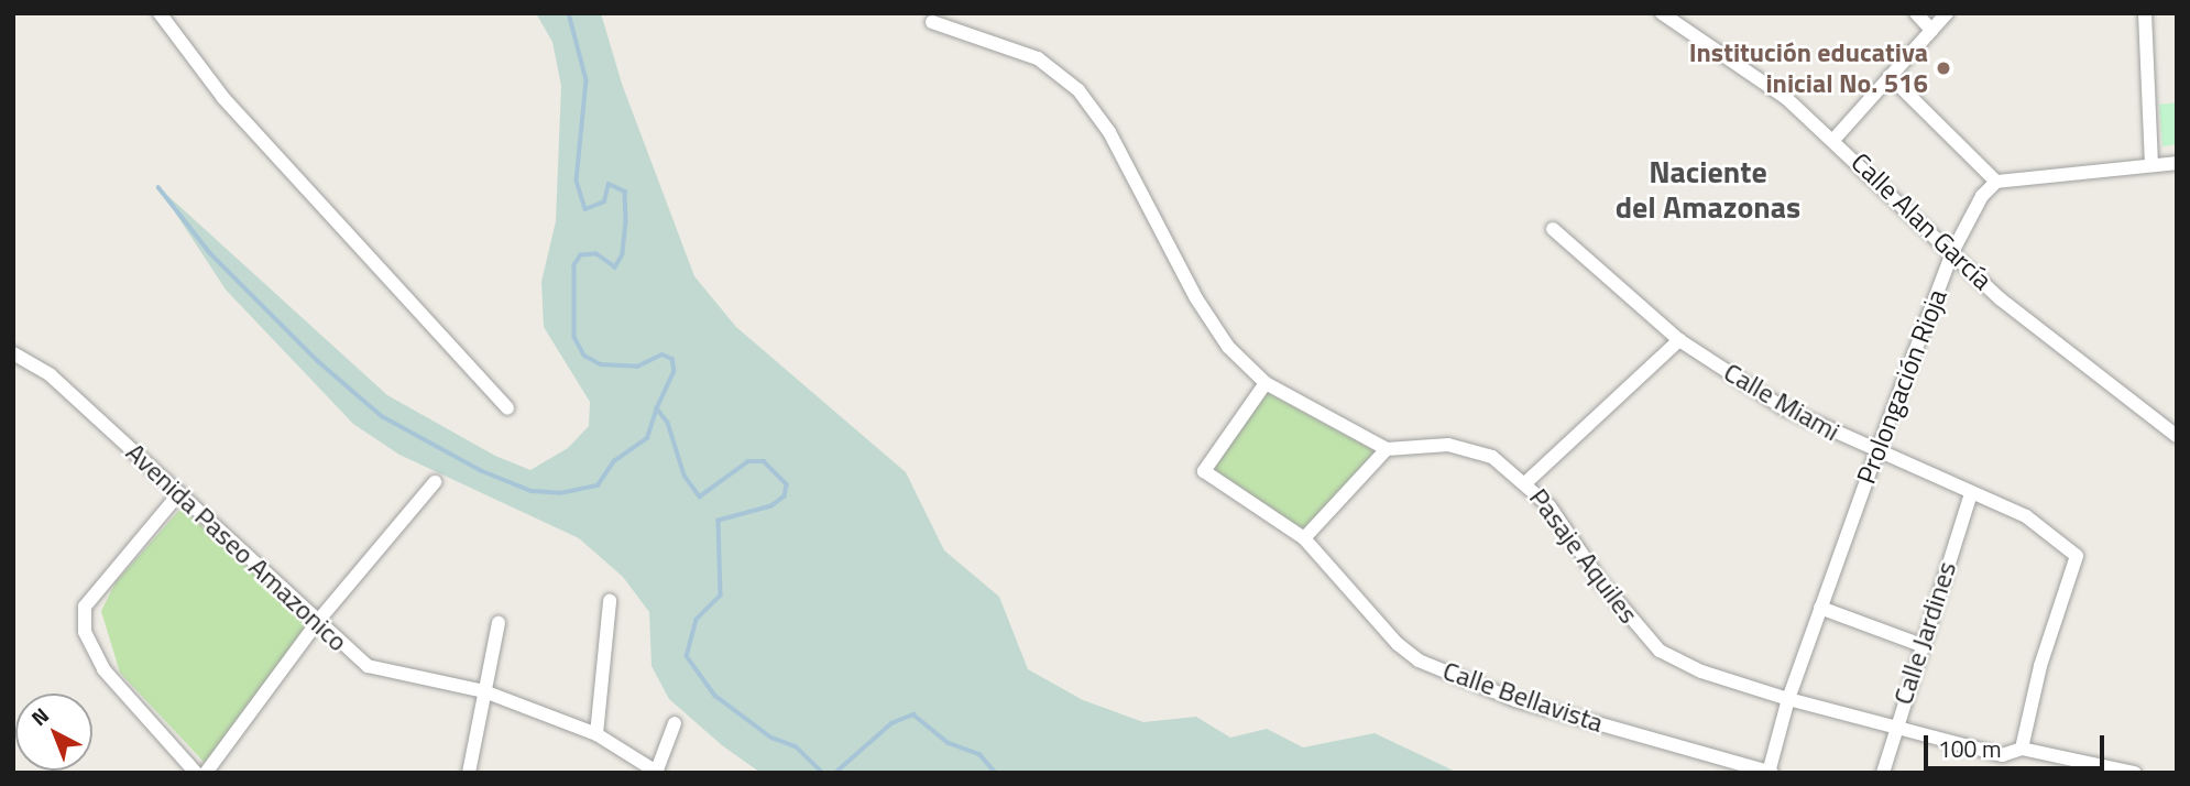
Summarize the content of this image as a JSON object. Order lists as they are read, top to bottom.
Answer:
{
  "streets": {
    "street": [
      "Calle Alan García",
      "Prolongación Rioja",
      "Calle Miami",
      "Avenida Paseo Amazonico",
      "Pasaje Aquiles",
      "Calle Jardines",
      "Calle Bellavista"
    ]
  },
  "crossings": [
    ["Calle Alan García", "Prolongación Rioja"],
    ["Prolongación Rioja", "Calle Miami"],
    ["Prolongación Rioja", "Pasaje Aquiles"],
    ["Prolongación Rioja", "Calle Bellavista"],
    ["Calle Miami", "Pasaje Aquiles"],
    ["Calle Miami", "Calle Jardines"],
    ["Pasaje Aquiles", "Calle Jardines"]
  ],
  "districts": ["Naciente del Amazonas"],
  "places": ["Institución educativa inicial No. 516"],
  "scale_bar": "100 m",
  "north": "top left"
}
